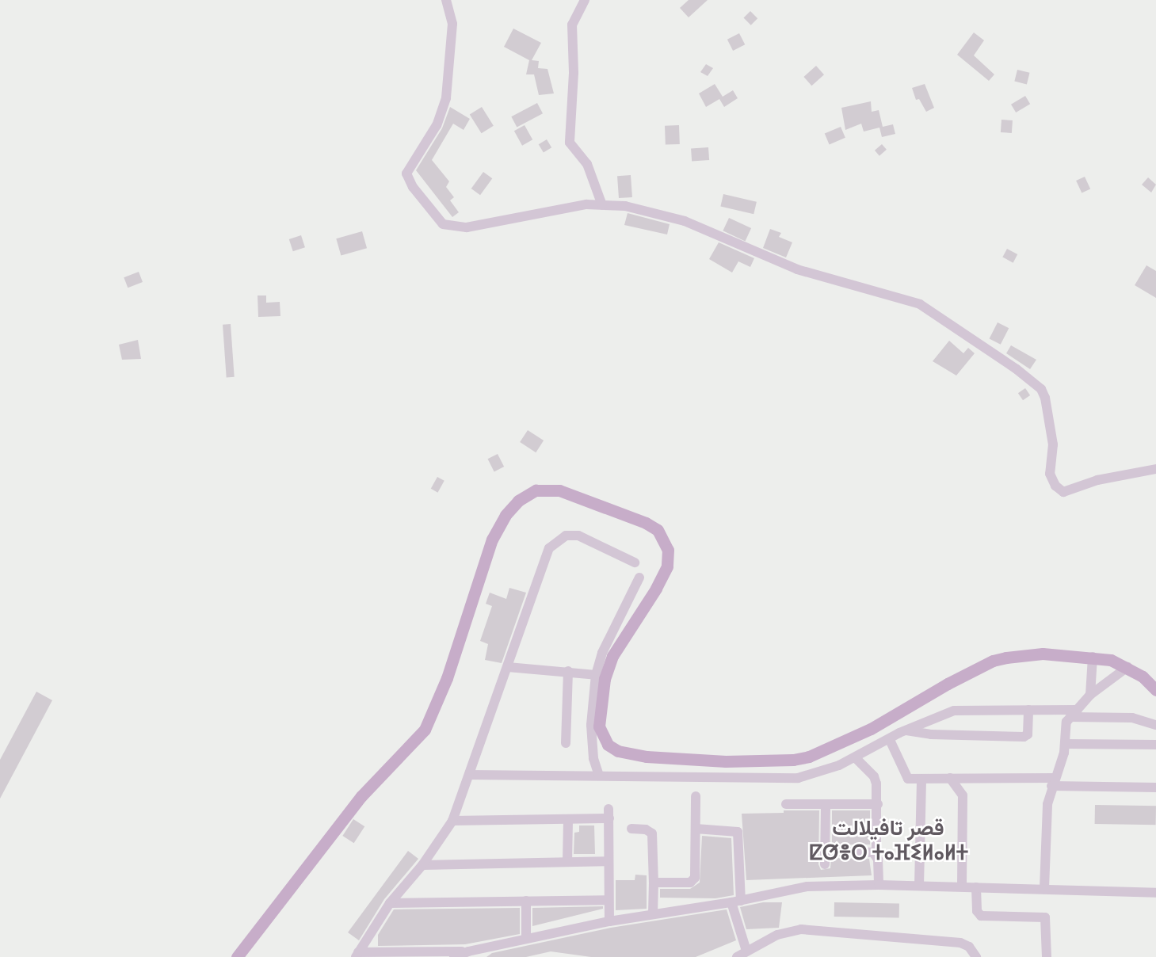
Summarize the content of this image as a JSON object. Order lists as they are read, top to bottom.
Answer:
{
  "districts": ["قصر تافيلالت ⵇⵚⴻⵔ ⵜⴰⴼⵉⵍⴰⵍⵜ"]
}
